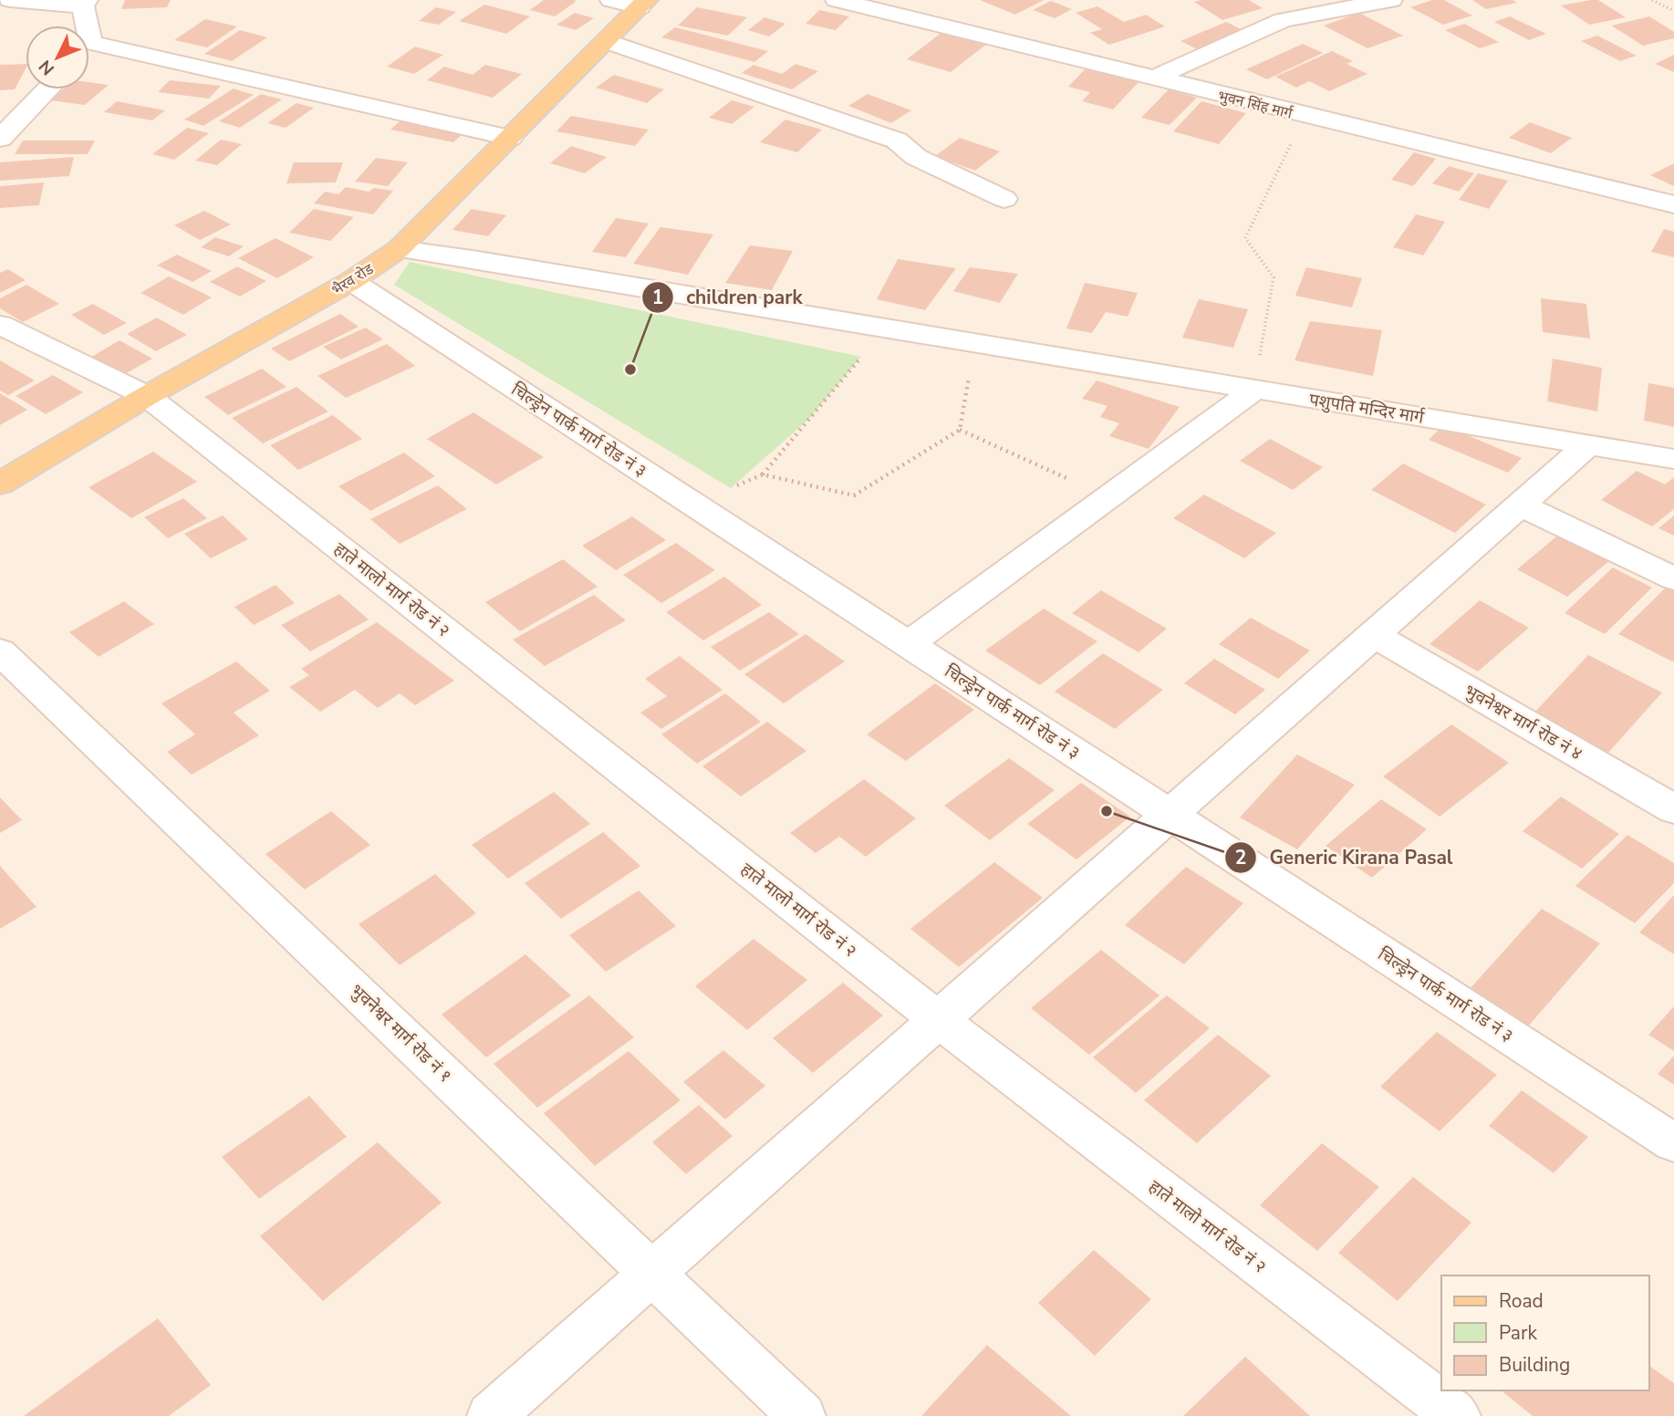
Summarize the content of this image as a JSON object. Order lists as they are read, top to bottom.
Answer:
{
  "streets": {
    "main road": ["भैरव रोड"],
    "street": [
      "भुवन सिंह मार्ग",
      "पशुपति मन्दिर मार्ग",
      "चिल्ड्रेन पार्क मार्ग रोड नं ३",
      "हाते मालो मार्ग रोड नं २",
      "भुवनेश्वर मार्ग रोड नं ४",
      "भुवनेश्वर मार्ग रोड नं १"
    ]
  },
  "crossings": [
    ["भैरव रोड", "पशुपति मन्दिर मार्ग"],
    ["भैरव रोड", "चिल्ड्रेन पार्क मार्ग रोड नं ३"],
    ["भैरव रोड", "हाते मालो मार्ग रोड नं २"]
  ],
  "places": ["children park", "Generic Kirana Pasal"],
  "legend": ["Road", "Park", "Building"],
  "north": "bottom left"
}
